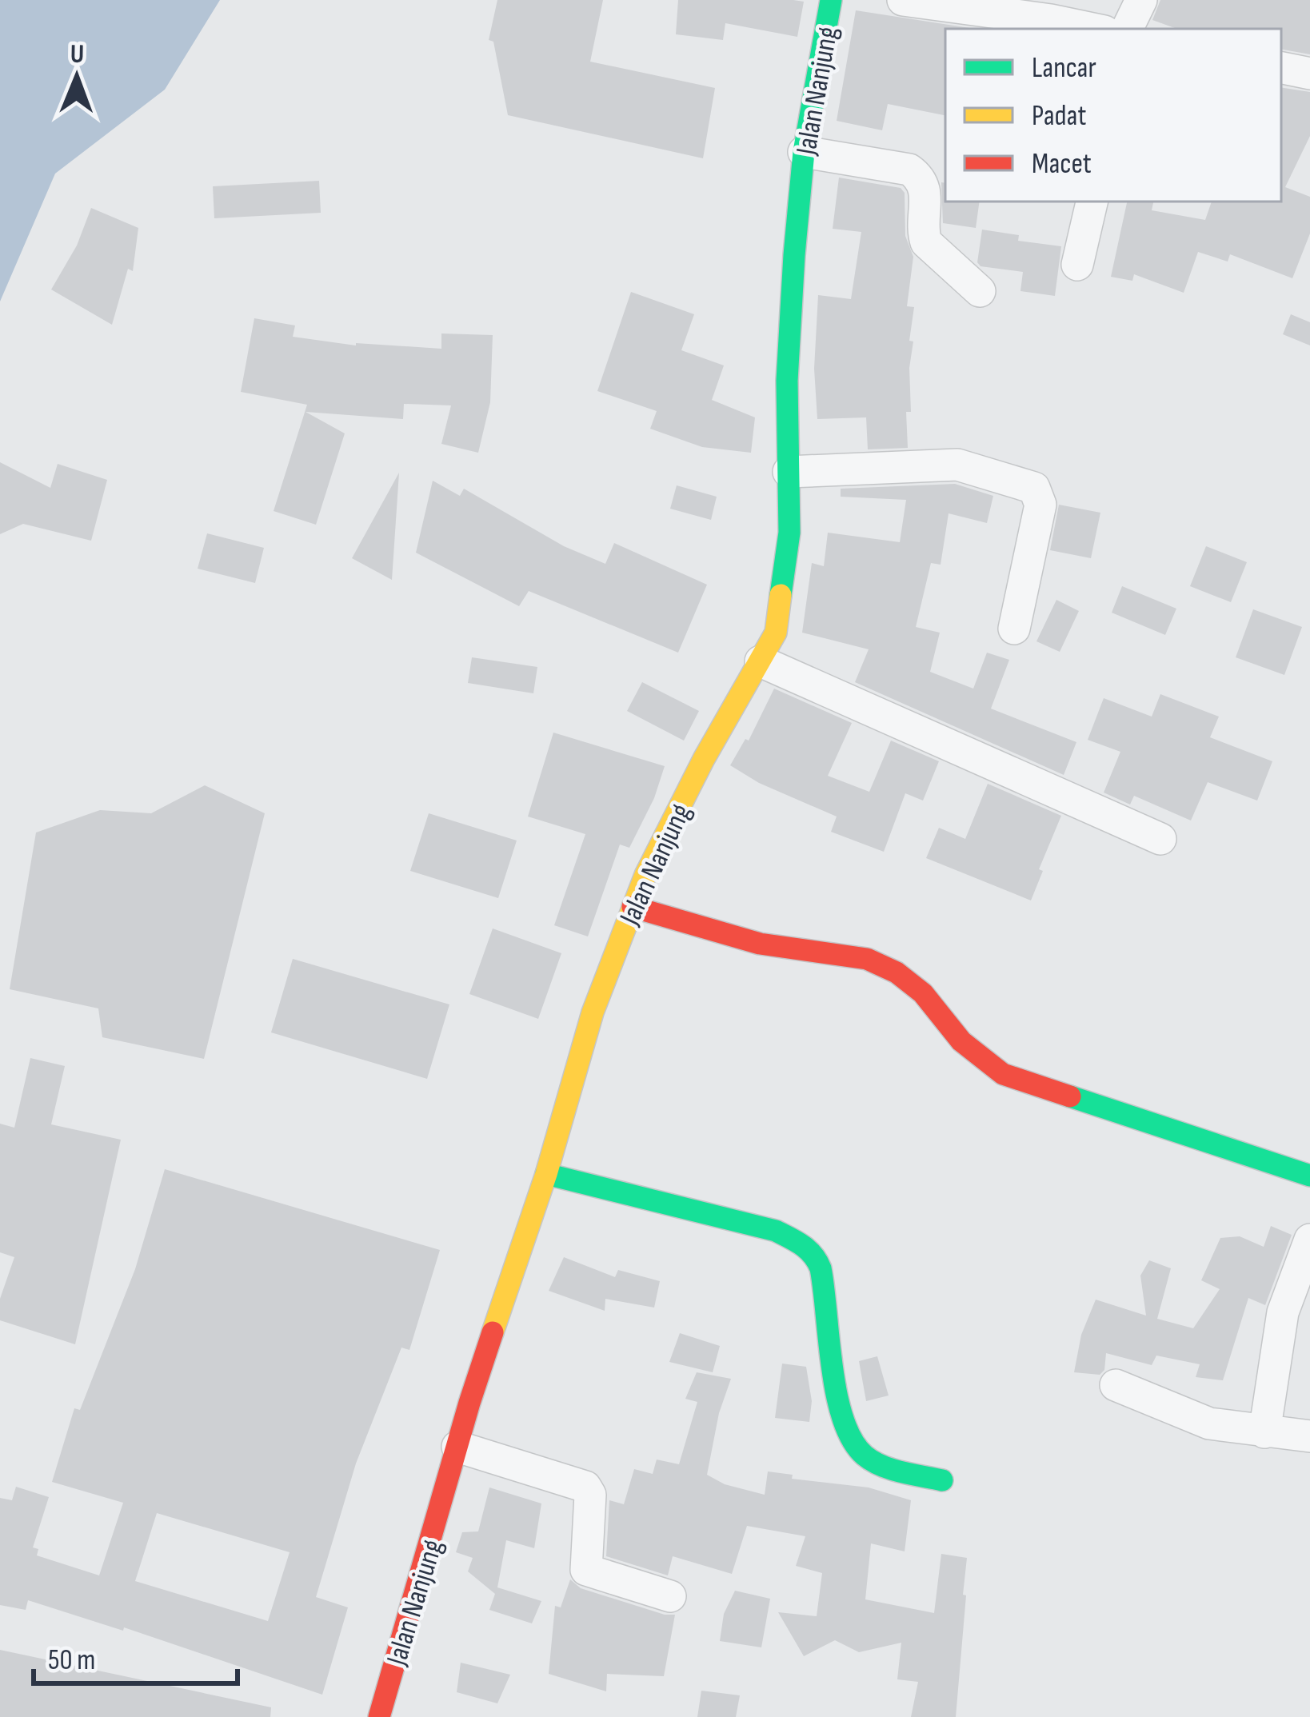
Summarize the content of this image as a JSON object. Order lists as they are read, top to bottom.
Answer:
{
  "streets": {
    "main road": ["Jalan Nanjung"]
  },
  "legend": ["Lancar", "Padat", "Macet"],
  "scale_bar": "50 m",
  "north": "top"
}
